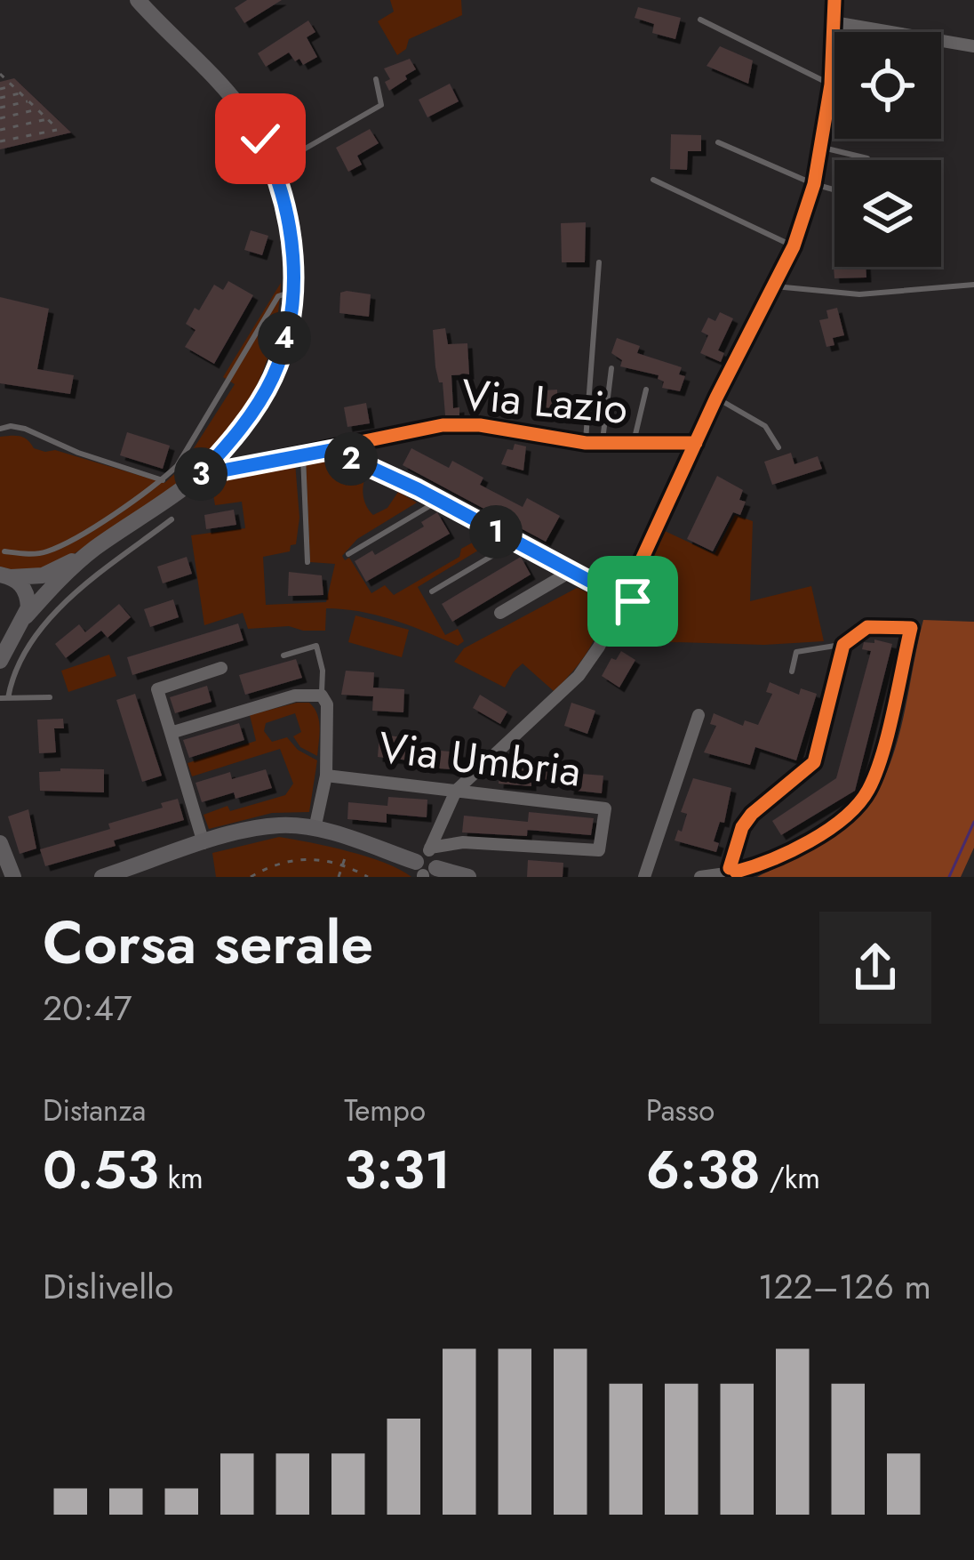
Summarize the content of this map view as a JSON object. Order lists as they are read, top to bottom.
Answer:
{
  "streets": {
    "street": ["Via Lazio", "Via Umbria"]
  },
  "page": {
    "pins": [
      "4",
      "2",
      "3",
      "1"
    ],
    "heading": ["Corsa serale", "20:47"],
    "stats": [
      ["Distanza", "0.53 km"],
      ["Tempo", "3:31"],
      ["Passo", "6:38 /km"]
    ],
    "chart": ["Dislivello", "122–126 m"]
  }
}
